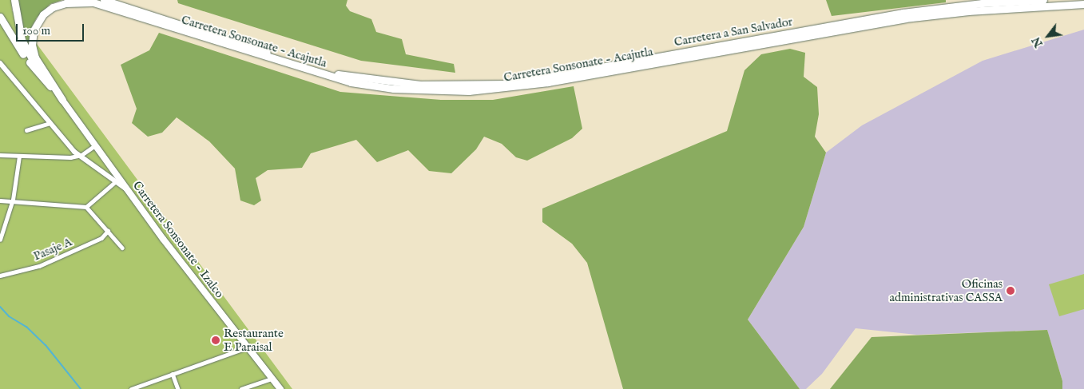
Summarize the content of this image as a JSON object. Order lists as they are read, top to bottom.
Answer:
{
  "streets": {
    "highway": ["Carretera a San Salvador", "Carretera Sonsonate - Acajutla"],
    "main road": ["Carretera Sonsonate - Izalco"],
    "street": ["Pasaje A"]
  },
  "crossings": [
    ["Carretera Sonsonate - Acajutla", "Carretera Sonsonate - Izalco"]
  ],
  "places": ["Oficinas administrativas CASSA", "Restaurante E Paraisal"],
  "scale_bar": "100 m",
  "north": "bottom left"
}
